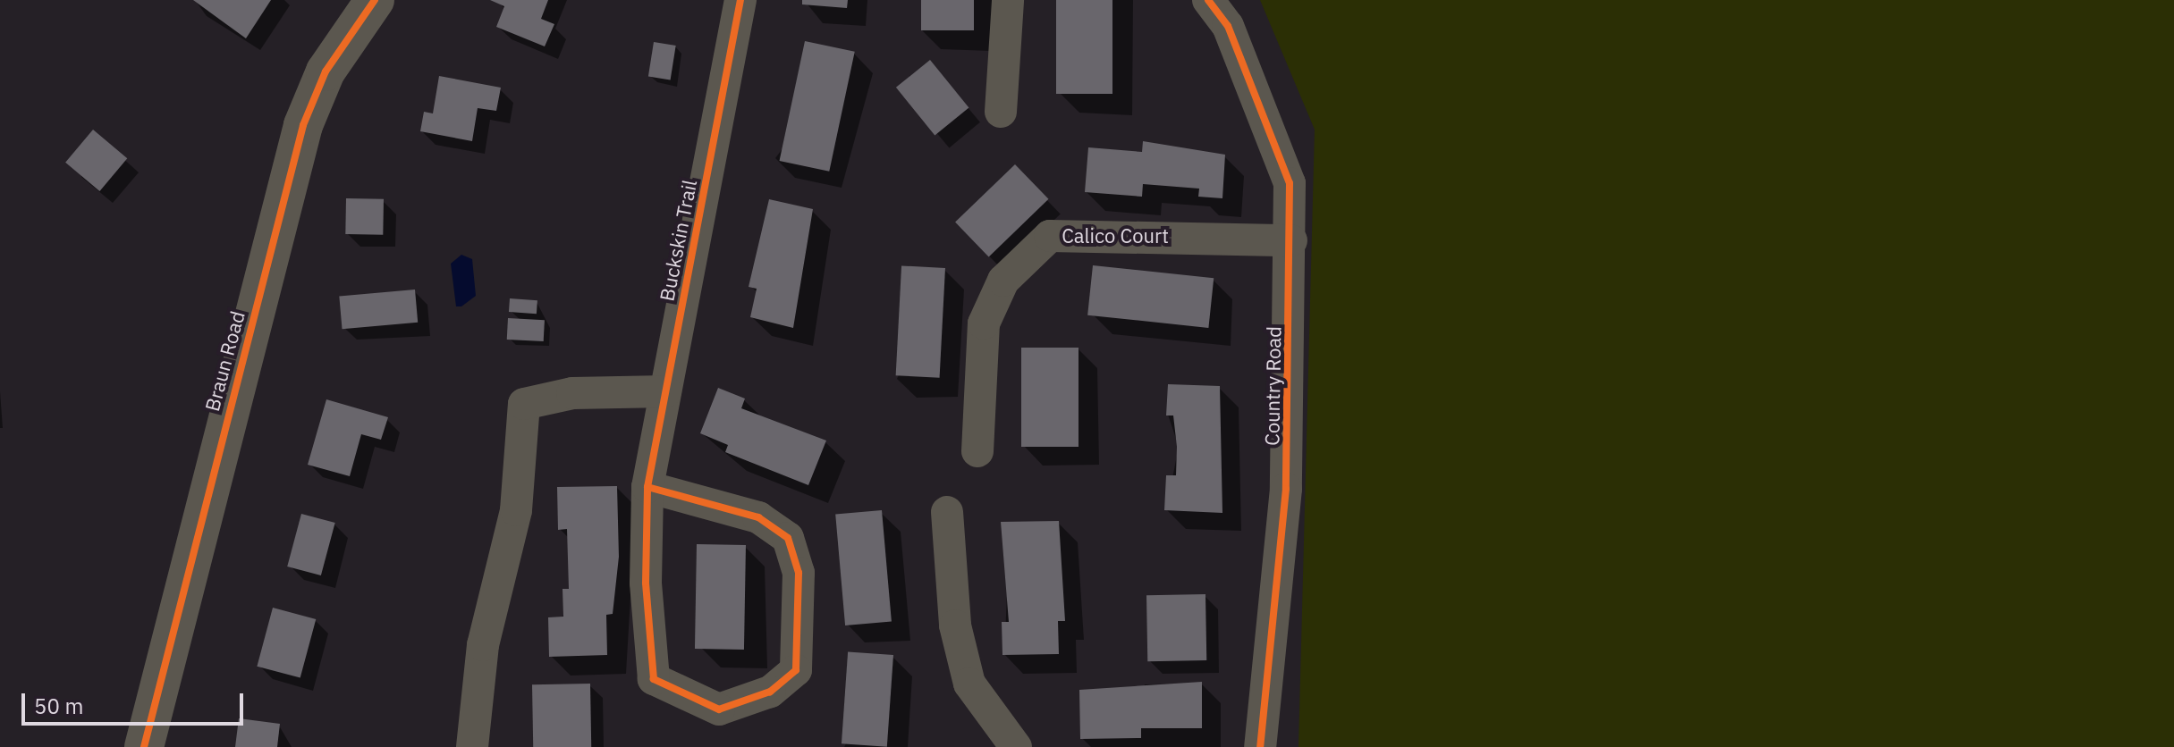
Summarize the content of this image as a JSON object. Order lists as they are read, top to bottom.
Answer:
{
  "streets": {
    "street": [
      "Calico Court",
      "Buckskin Trail",
      "Braun Road",
      "Country Road"
    ]
  },
  "crossings": [
    ["Calico Court", "Country Road"]
  ],
  "scale_bar": "50 m"
}
